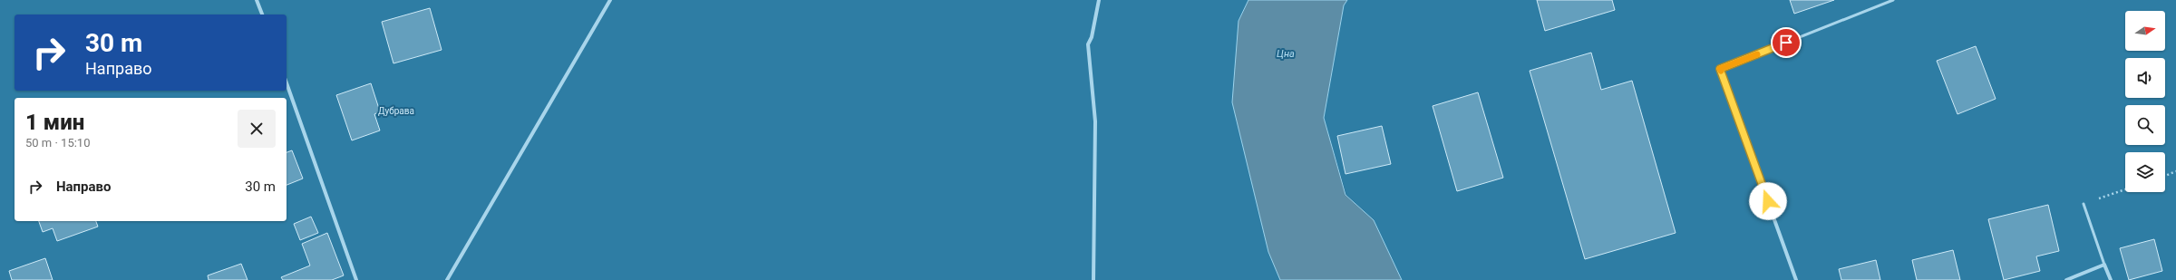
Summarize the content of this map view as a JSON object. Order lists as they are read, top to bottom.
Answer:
{
  "water": ["Цна"],
  "parks": ["Дубрава"],
  "north": "right",
  "page": {
    "turn": ["30 m", "Направо"],
    "heading": ["1 мин", "50 m · 15:10"],
    "list": [
      {
        "name": "Направо",
        "value": "30 m"
      }
    ]
  }
}
